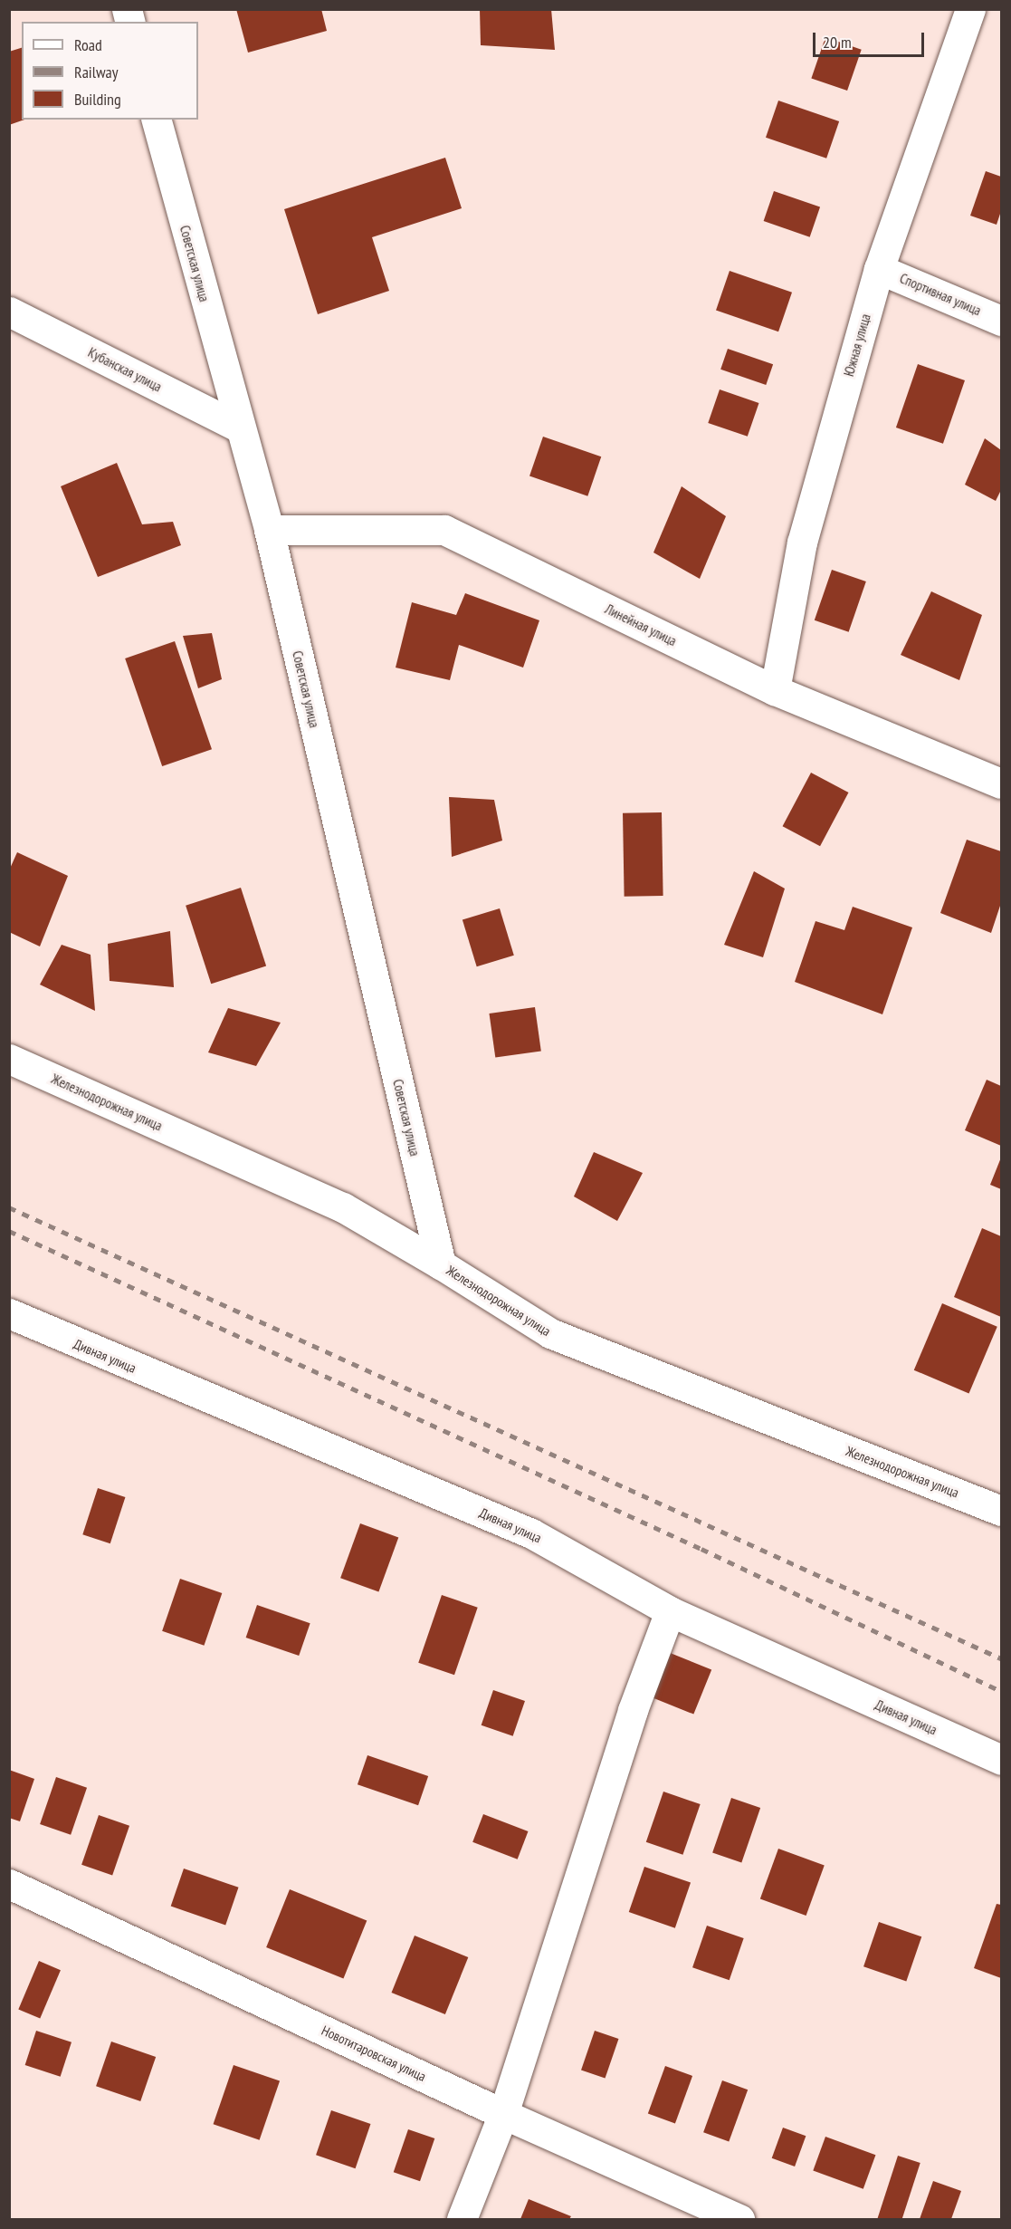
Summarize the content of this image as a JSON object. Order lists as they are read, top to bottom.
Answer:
{
  "streets": {
    "street": [
      "Советская улица",
      "Спортивная улица",
      "Южная улица",
      "Кубанская улица",
      "Линейная улица",
      "Железнодорожная улица",
      "Дивная улица",
      "Новотитаровская улица"
    ]
  },
  "crossings": [
    ["Советская улица", "Кубанская улица"],
    ["Советская улица", "Линейная улица"],
    ["Советская улица", "Железнодорожная улица"],
    ["Спортивная улица", "Южная улица"],
    ["Южная улица", "Линейная улица"]
  ],
  "legend": ["Road", "Railway", "Building"],
  "scale_bar": "20 m"
}
